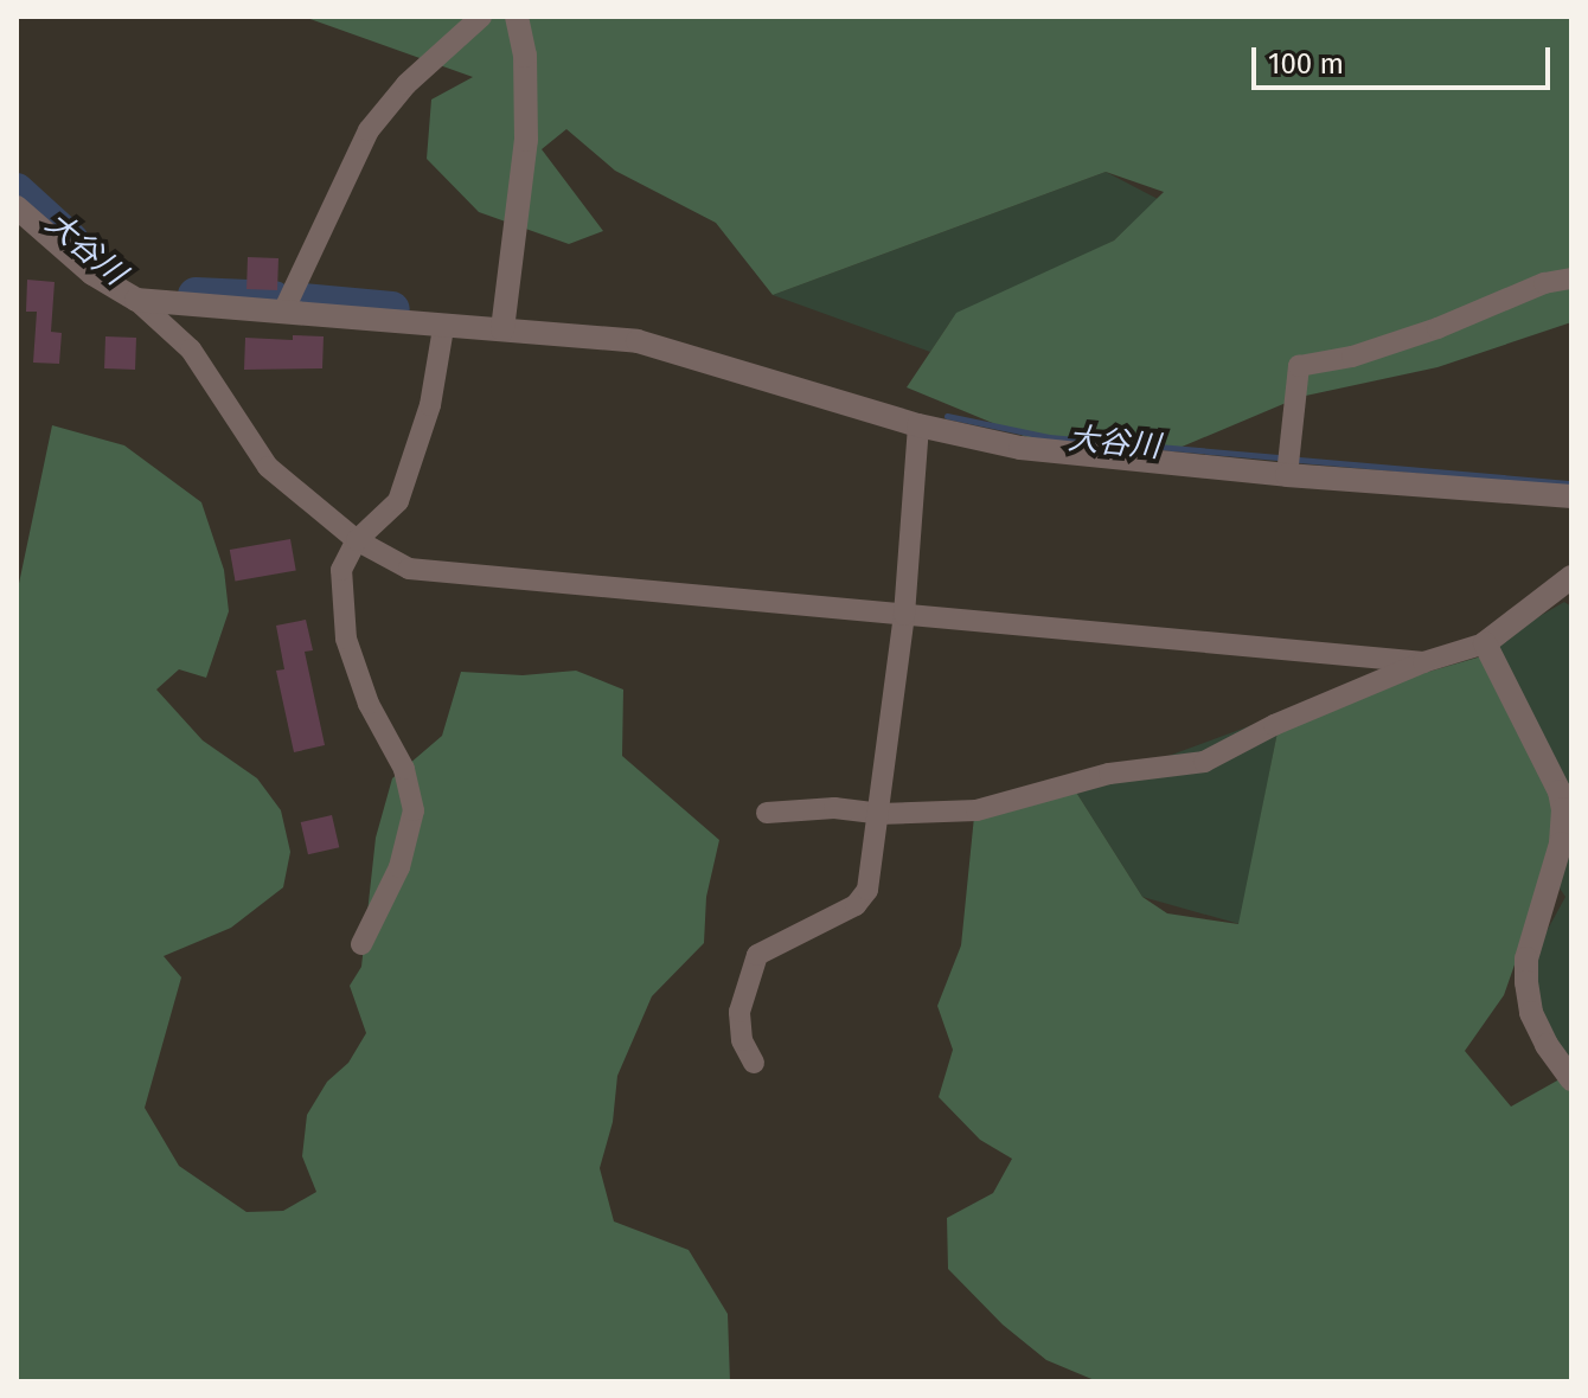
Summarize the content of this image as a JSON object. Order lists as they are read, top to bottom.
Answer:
{
  "water": ["大谷川"],
  "scale_bar": "100 m"
}
